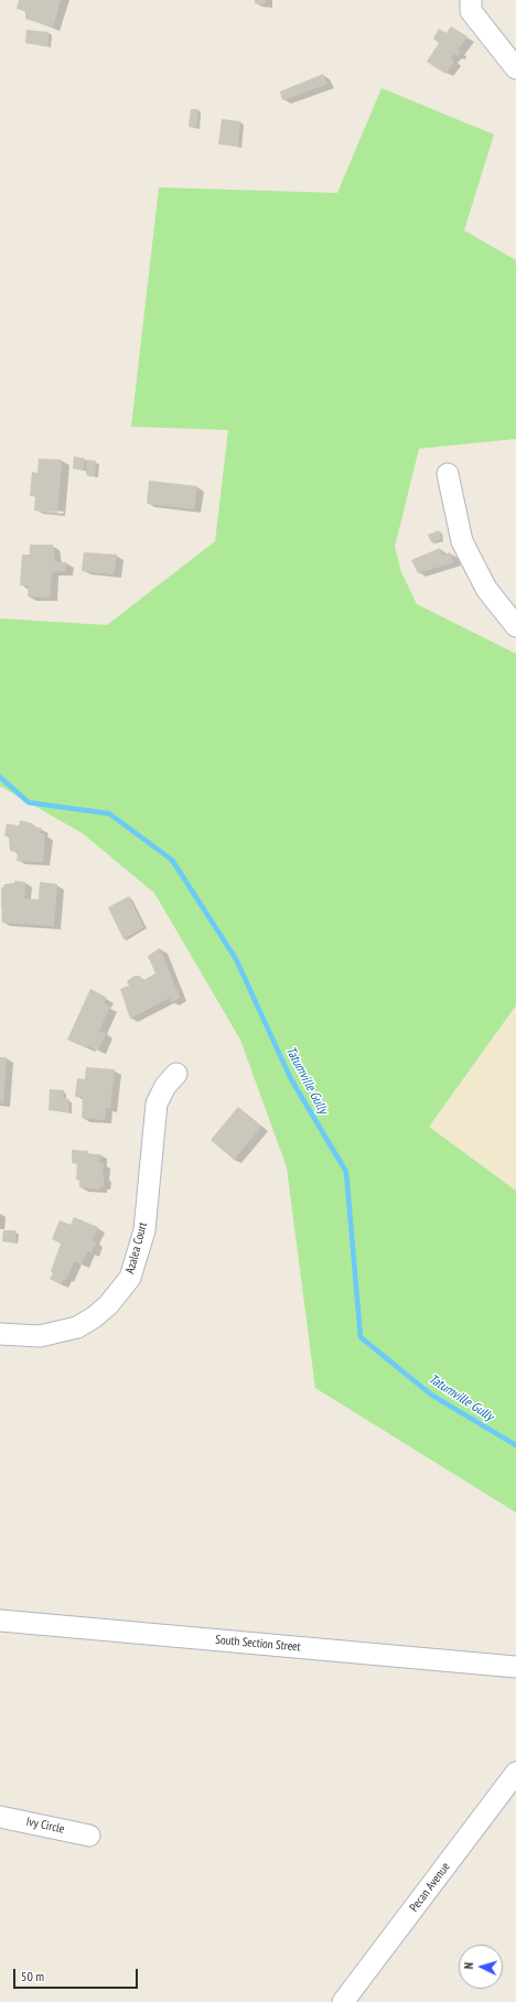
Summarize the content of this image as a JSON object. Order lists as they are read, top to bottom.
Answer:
{
  "streets": {
    "street": [
      "Azalea Court",
      "South Section Street",
      "Ivy Circle",
      "Pecan Avenue"
    ]
  },
  "water": ["Tatumville Gully"],
  "scale_bar": "50 m",
  "north": "left"
}
